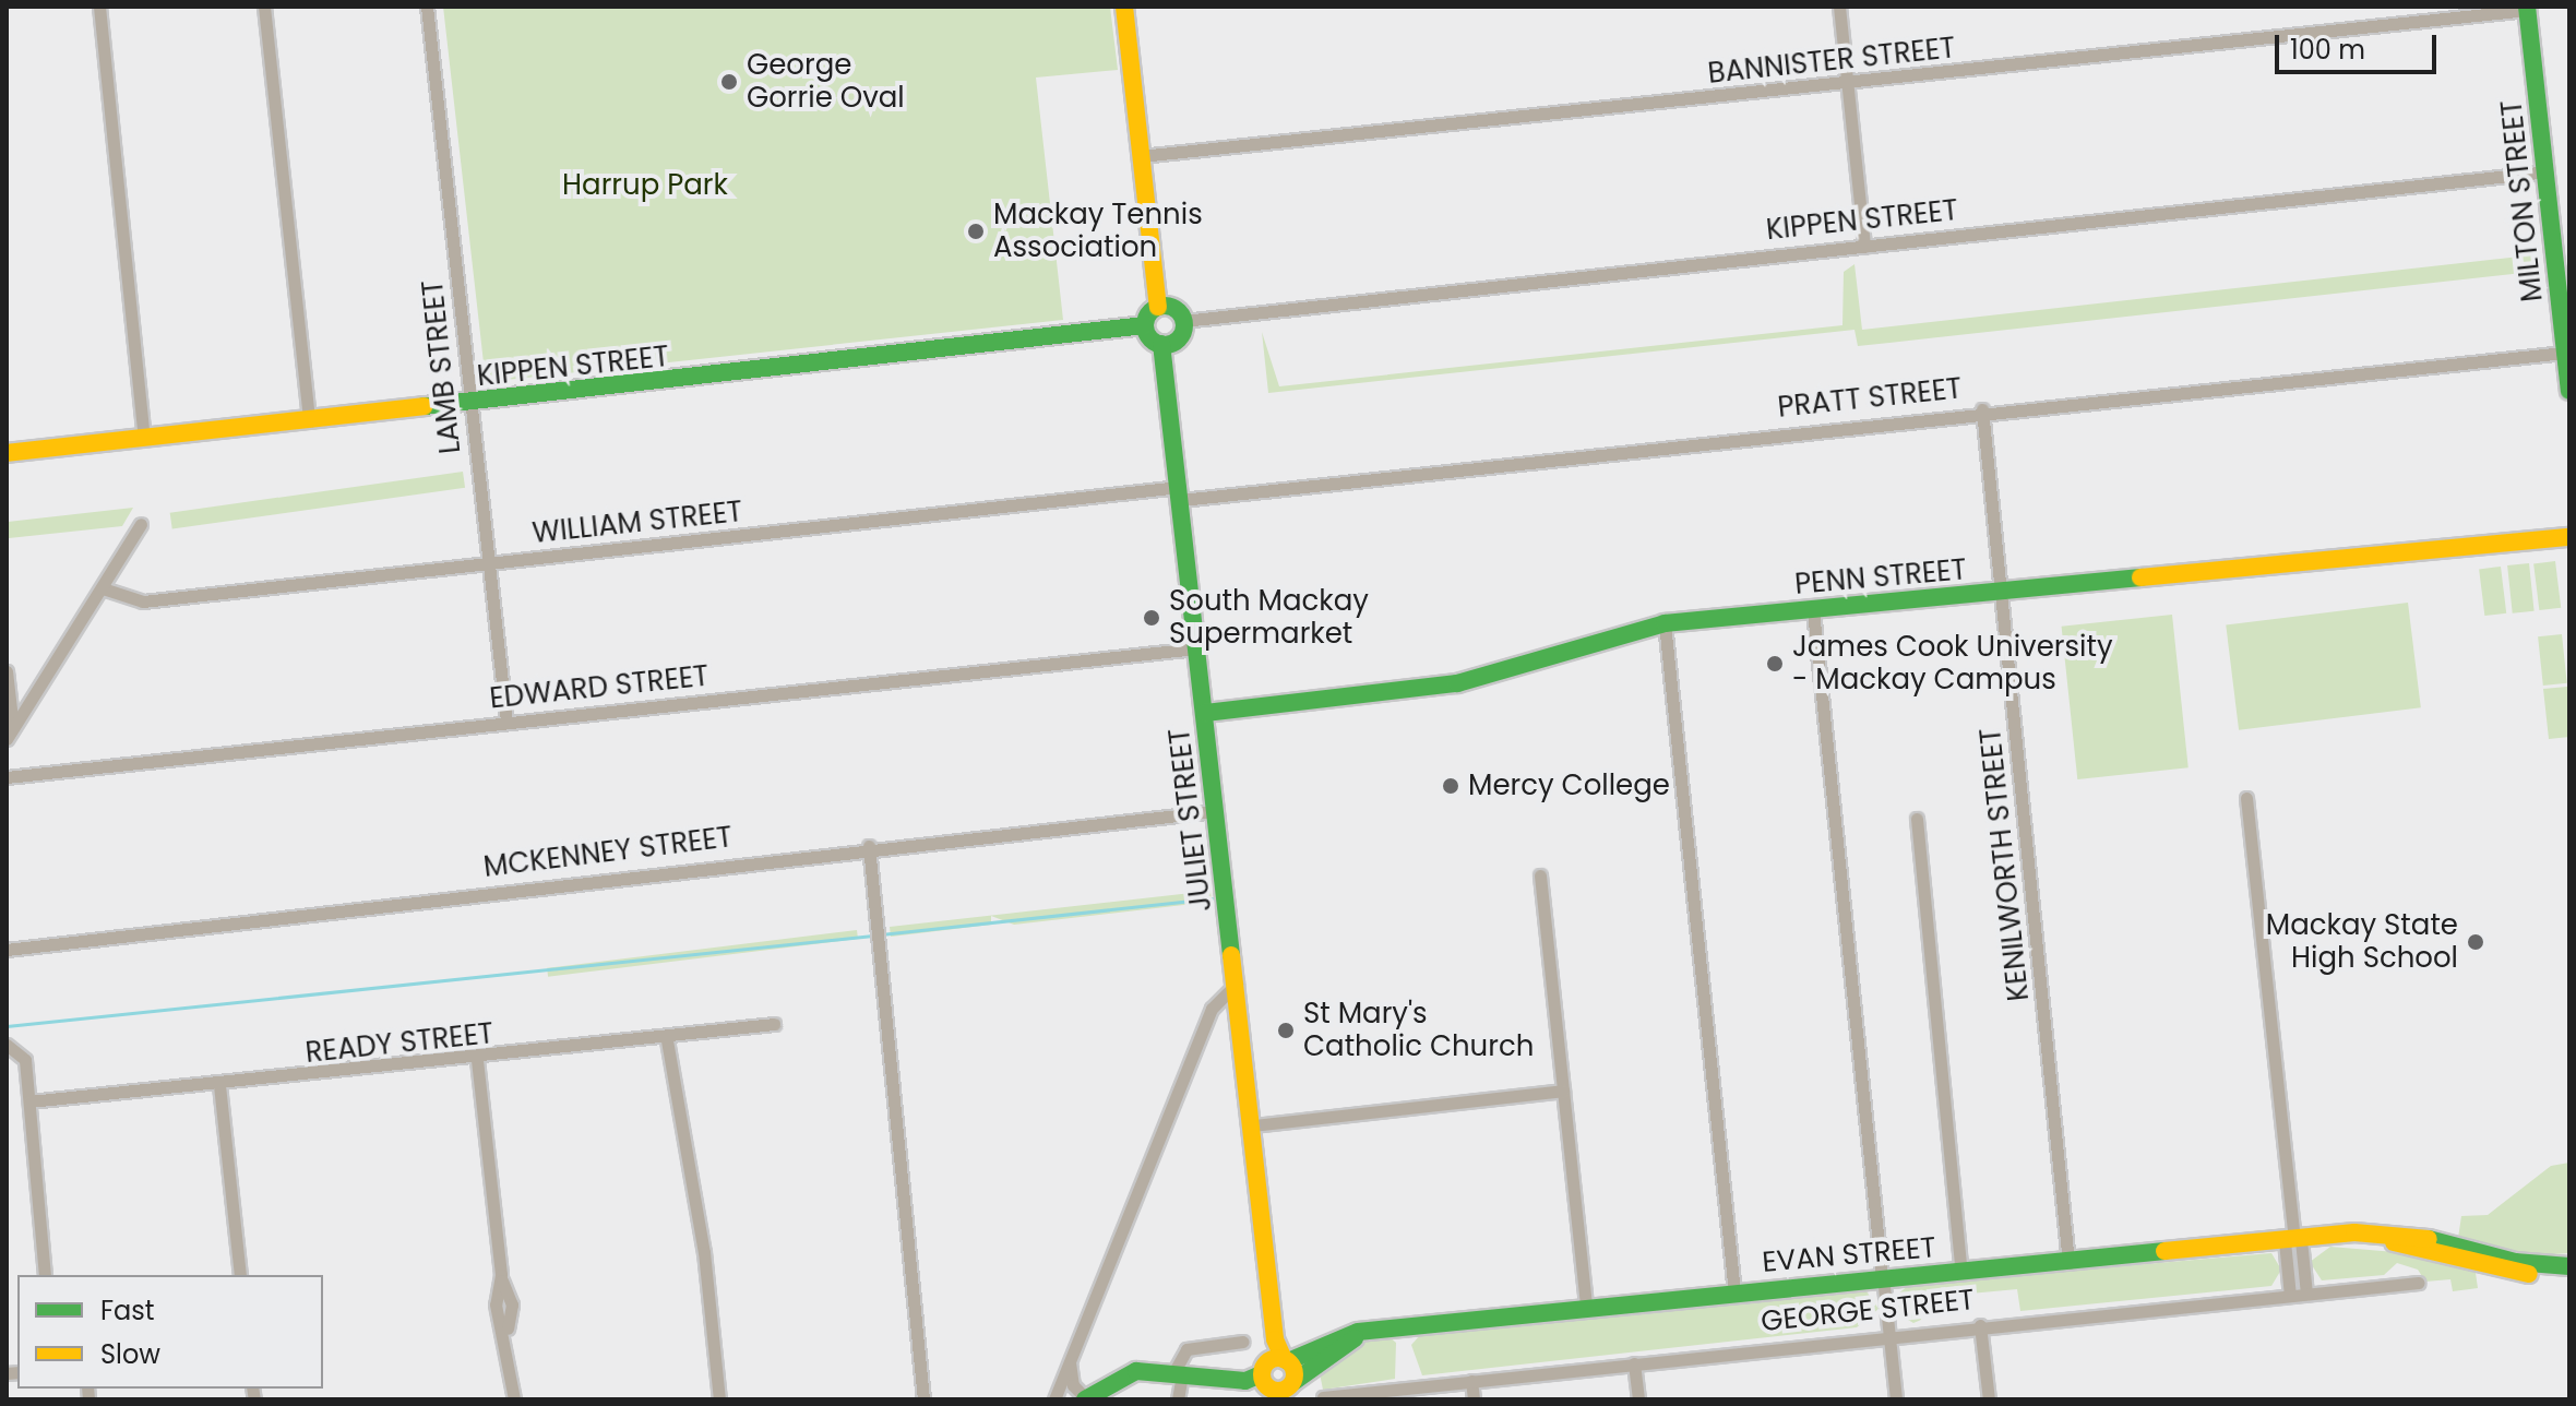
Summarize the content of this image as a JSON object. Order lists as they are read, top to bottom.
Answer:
{
  "streets": {
    "street": [
      "BANNISTER STREET",
      "MILTON STREET",
      "KIPPEN STREET",
      "LAMB STREET",
      "PRATT STREET",
      "WILLIAM STREET",
      "PENN STREET",
      "EDWARD STREET",
      "JULIET STREET",
      "MCKENNEY STREET",
      "KENILWORTH STREET",
      "READY STREET",
      "EVAN STREET",
      "GEORGE STREET"
    ]
  },
  "crossings": [
    ["BANNISTER STREET", "MILTON STREET"],
    ["MILTON STREET", "KIPPEN STREET"],
    ["MILTON STREET", "PRATT STREET"],
    ["KIPPEN STREET", "LAMB STREET"],
    ["KIPPEN STREET", "JULIET STREET"],
    ["LAMB STREET", "WILLIAM STREET"],
    ["LAMB STREET", "EDWARD STREET"],
    ["PRATT STREET", "WILLIAM STREET"],
    ["PRATT STREET", "JULIET STREET"],
    ["PRATT STREET", "KENILWORTH STREET"],
    ["WILLIAM STREET", "JULIET STREET"],
    ["PENN STREET", "JULIET STREET"],
    ["PENN STREET", "KENILWORTH STREET"],
    ["EDWARD STREET", "JULIET STREET"],
    ["JULIET STREET", "MCKENNEY STREET"],
    ["JULIET STREET", "EVAN STREET"],
    ["KENILWORTH STREET", "EVAN STREET"]
  ],
  "parks": ["Harrup Park"],
  "places": [
    "George Gorrie Oval",
    "Mackay Tennis Association",
    "South Mackay Supermarket",
    "James Cook University - Mackay Campus",
    "Mercy College",
    "Mackay State High School",
    "St Mary's Catholic Church"
  ],
  "legend": ["Fast", "Slow"],
  "scale_bar": "100 m"
}
